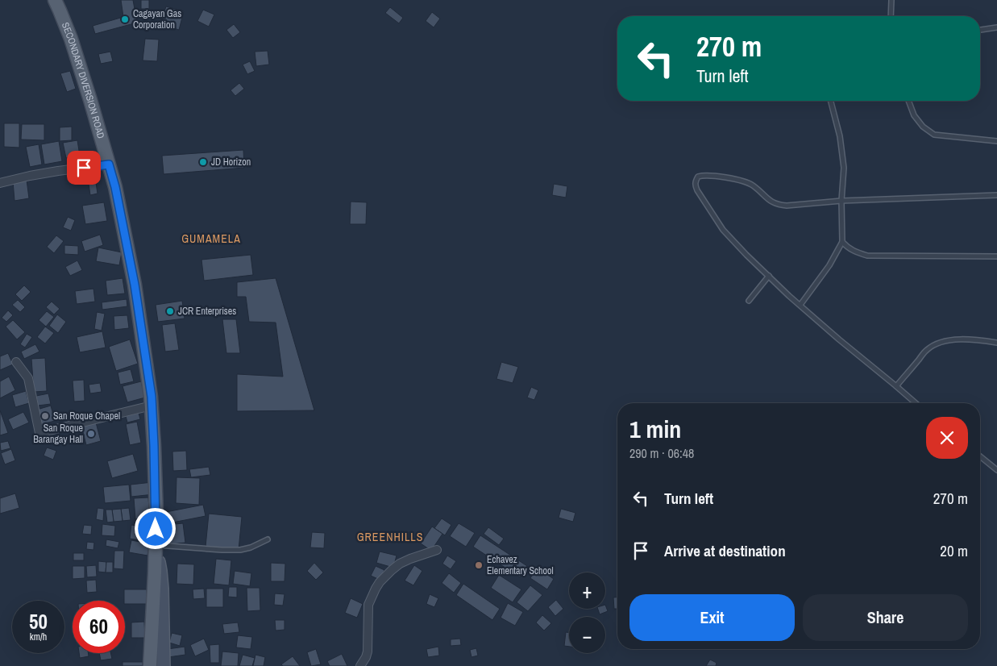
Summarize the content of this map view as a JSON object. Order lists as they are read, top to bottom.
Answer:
{
  "streets": {
    "main road": ["SECONDARY DIVERSION ROAD"]
  },
  "districts": ["GUMAMELA", "GREENHILLS"],
  "places": [
    "Cagayan Gas Corporation",
    "JD Horizon",
    "JCR Enterprises",
    "San Roque Chapel",
    "San Roque Barangay Hall",
    "Echavez Elementary School"
  ],
  "page": {
    "turn": ["270 m", "Turn left"],
    "heading": ["1 min", "290 m · 06:48"],
    "list": [
      {
        "name": "Turn left",
        "value": "270 m"
      },
      {
        "name": "Arrive at destination",
        "value": "20 m"
      }
    ],
    "map_buttons": ["+", "−"],
    "buttons": ["Exit", "Share"],
    "speed": "50 km/h",
    "limit": "60"
  }
}
